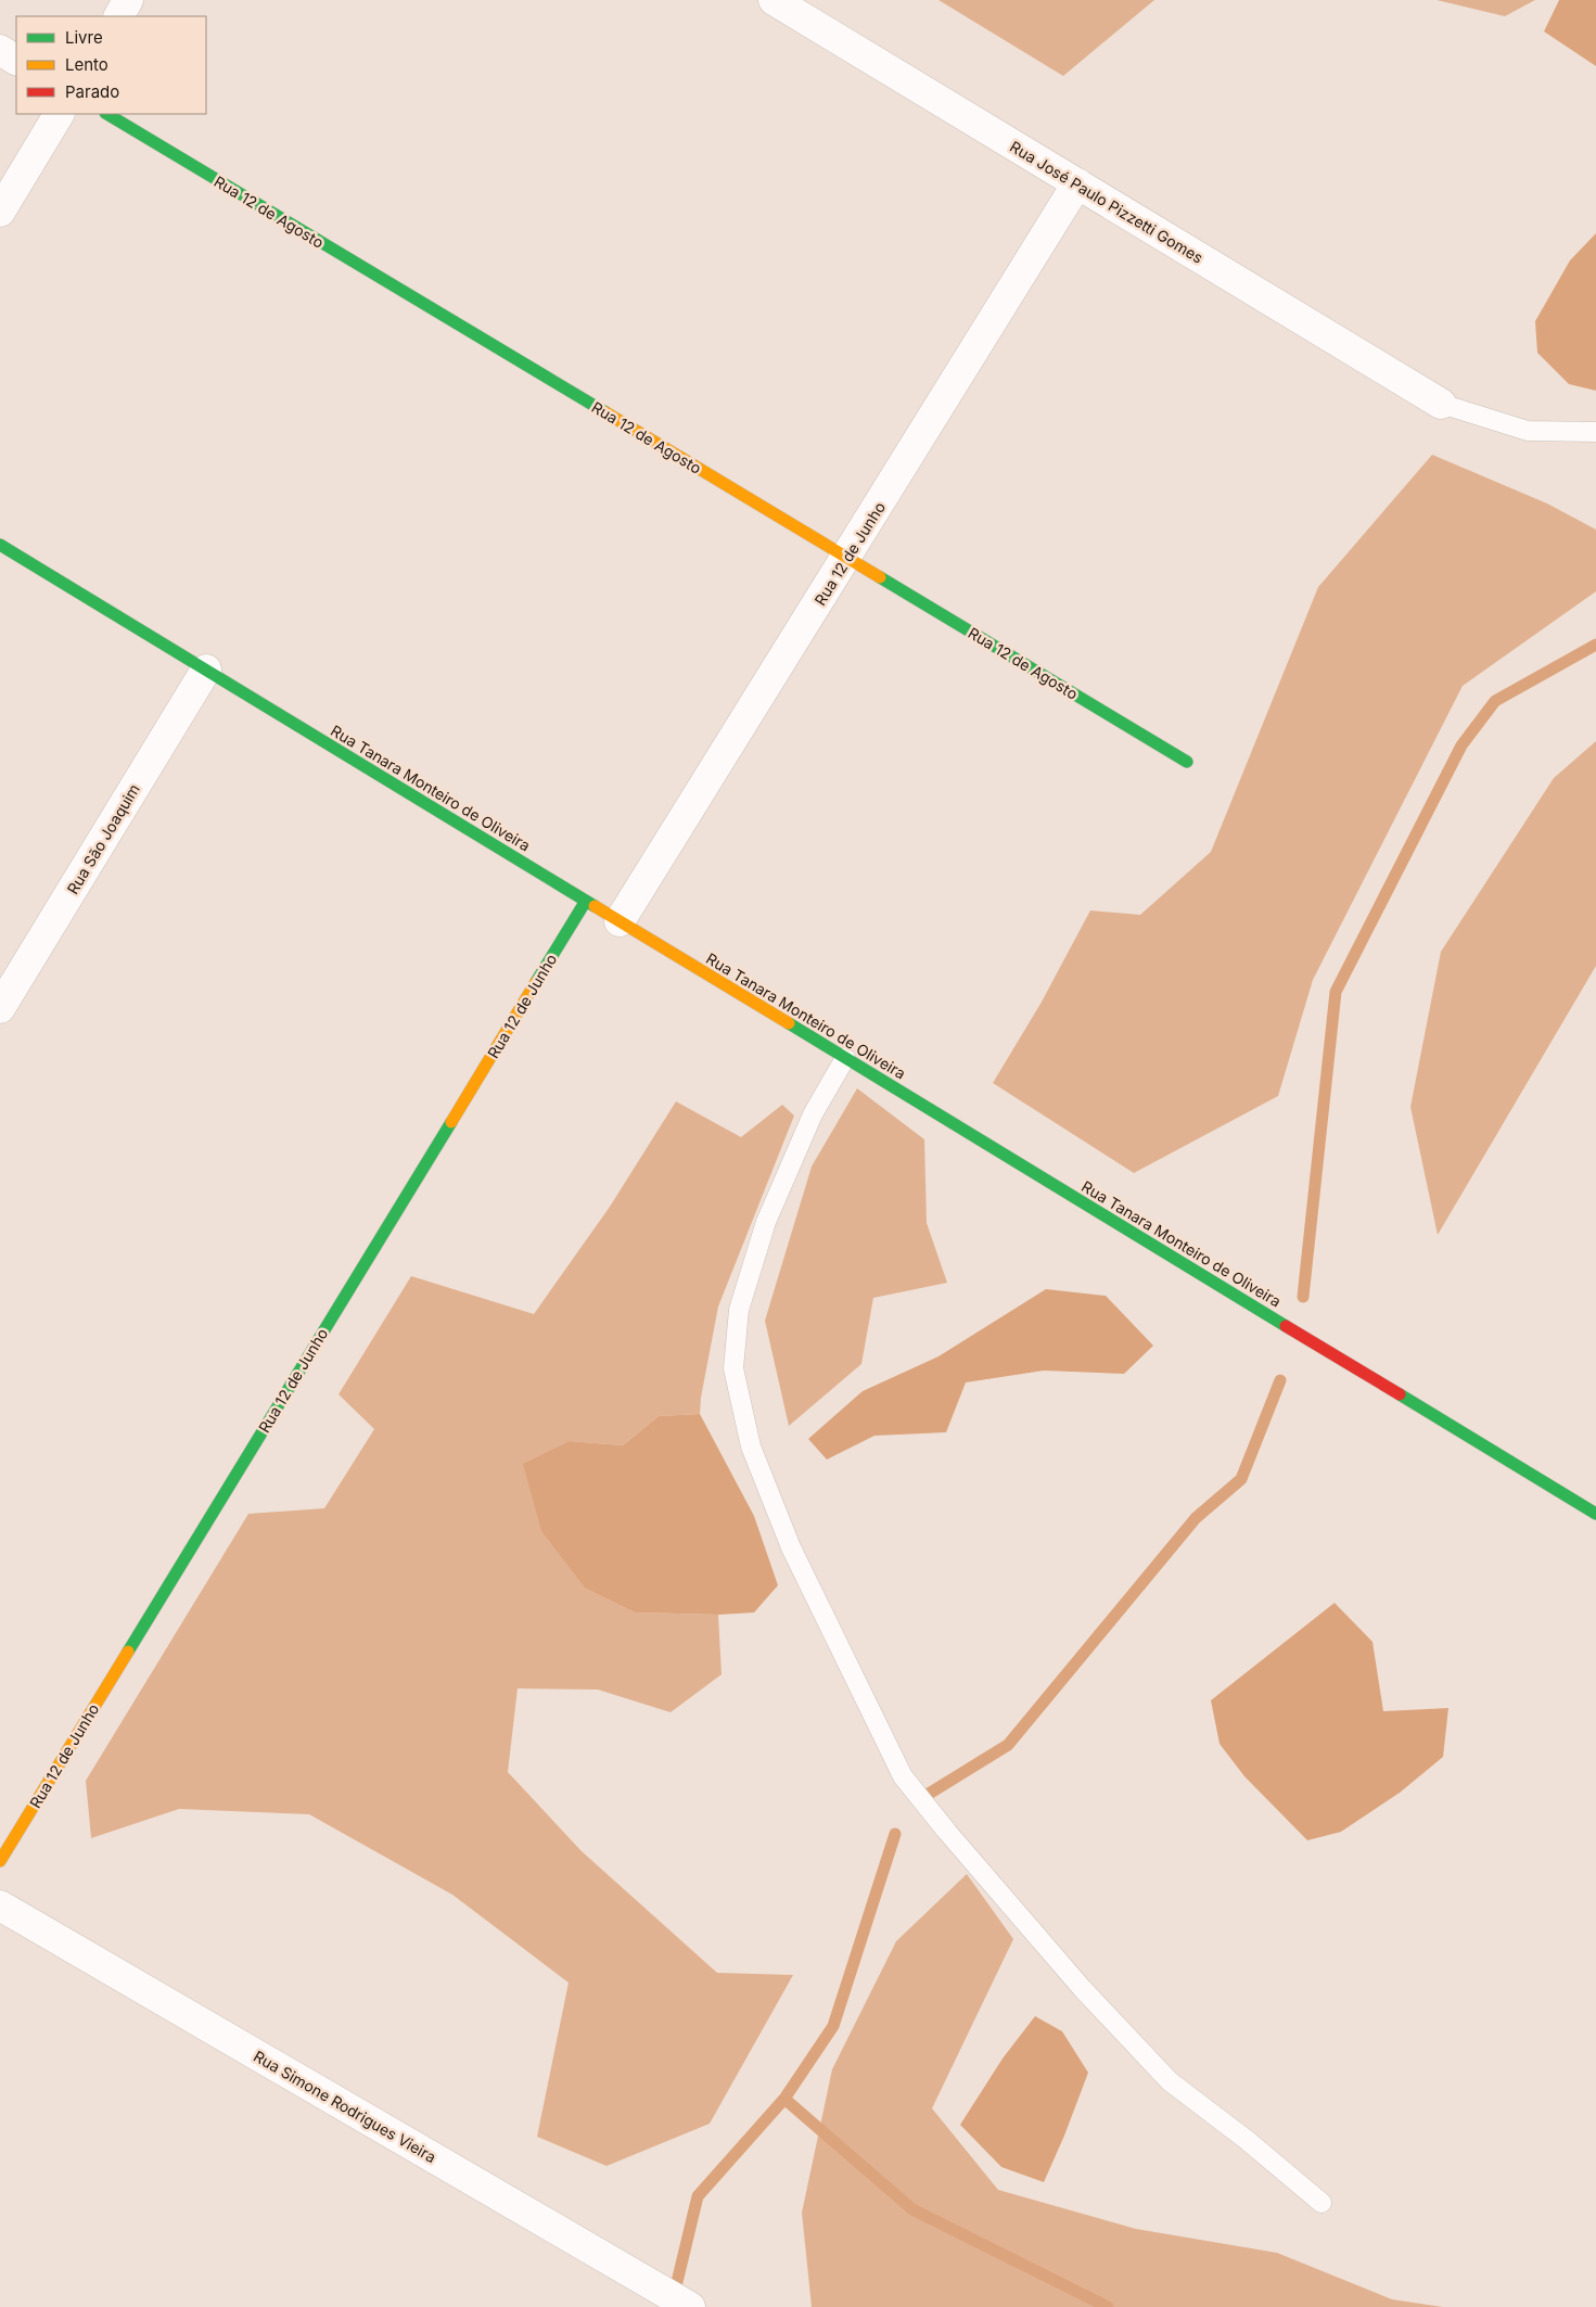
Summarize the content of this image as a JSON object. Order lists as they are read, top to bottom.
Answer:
{
  "streets": {
    "street": [
      "Rua José Paulo Pizzetti Gomes",
      "Rua 12 de Agosto",
      "Rua 12 de Junho",
      "Rua Tanara Monteiro de Oliveira",
      "Rua São Joaquim",
      "Rua Simone Rodrigues Vieira"
    ]
  },
  "crossings": [
    ["Rua José Paulo Pizzetti Gomes", "Rua 12 de Junho"],
    ["Rua 12 de Agosto", "Rua 12 de Junho"],
    ["Rua 12 de Junho", "Rua Tanara Monteiro de Oliveira"],
    ["Rua Tanara Monteiro de Oliveira", "Rua São Joaquim"]
  ],
  "legend": ["Livre", "Lento", "Parado"]
}
